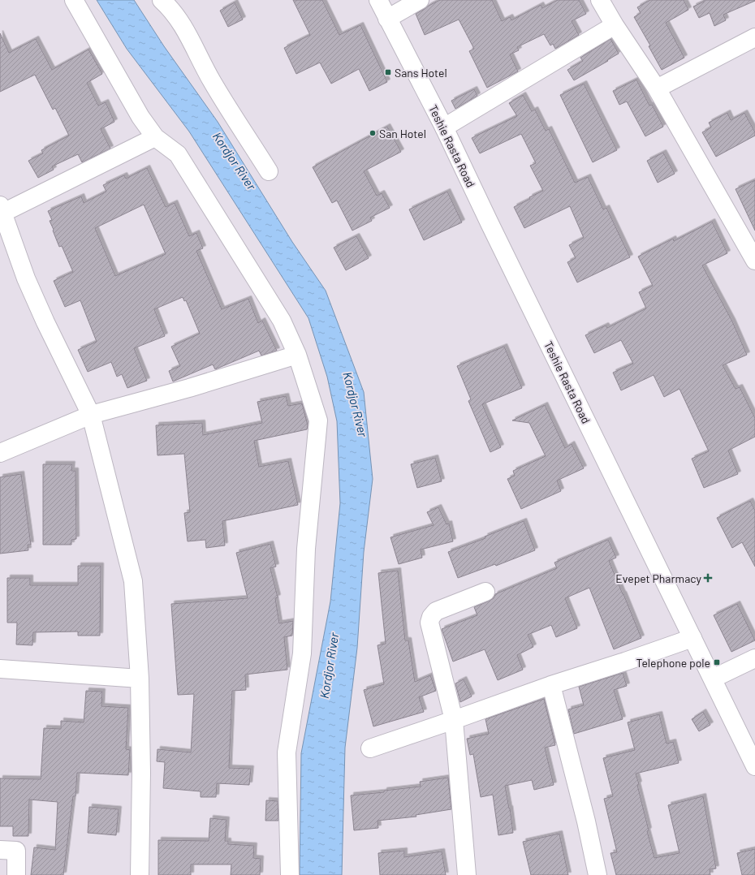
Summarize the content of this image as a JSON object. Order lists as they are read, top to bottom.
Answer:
{
  "streets": {
    "street": ["Teshie Rasta Road"]
  },
  "water": ["Kordjor River"],
  "places": {
    "transit": ["Sans Hotel", "Telephone pole"],
    "other": ["San Hotel"],
    "health": ["Evepet Pharmacy"]
  }
}
